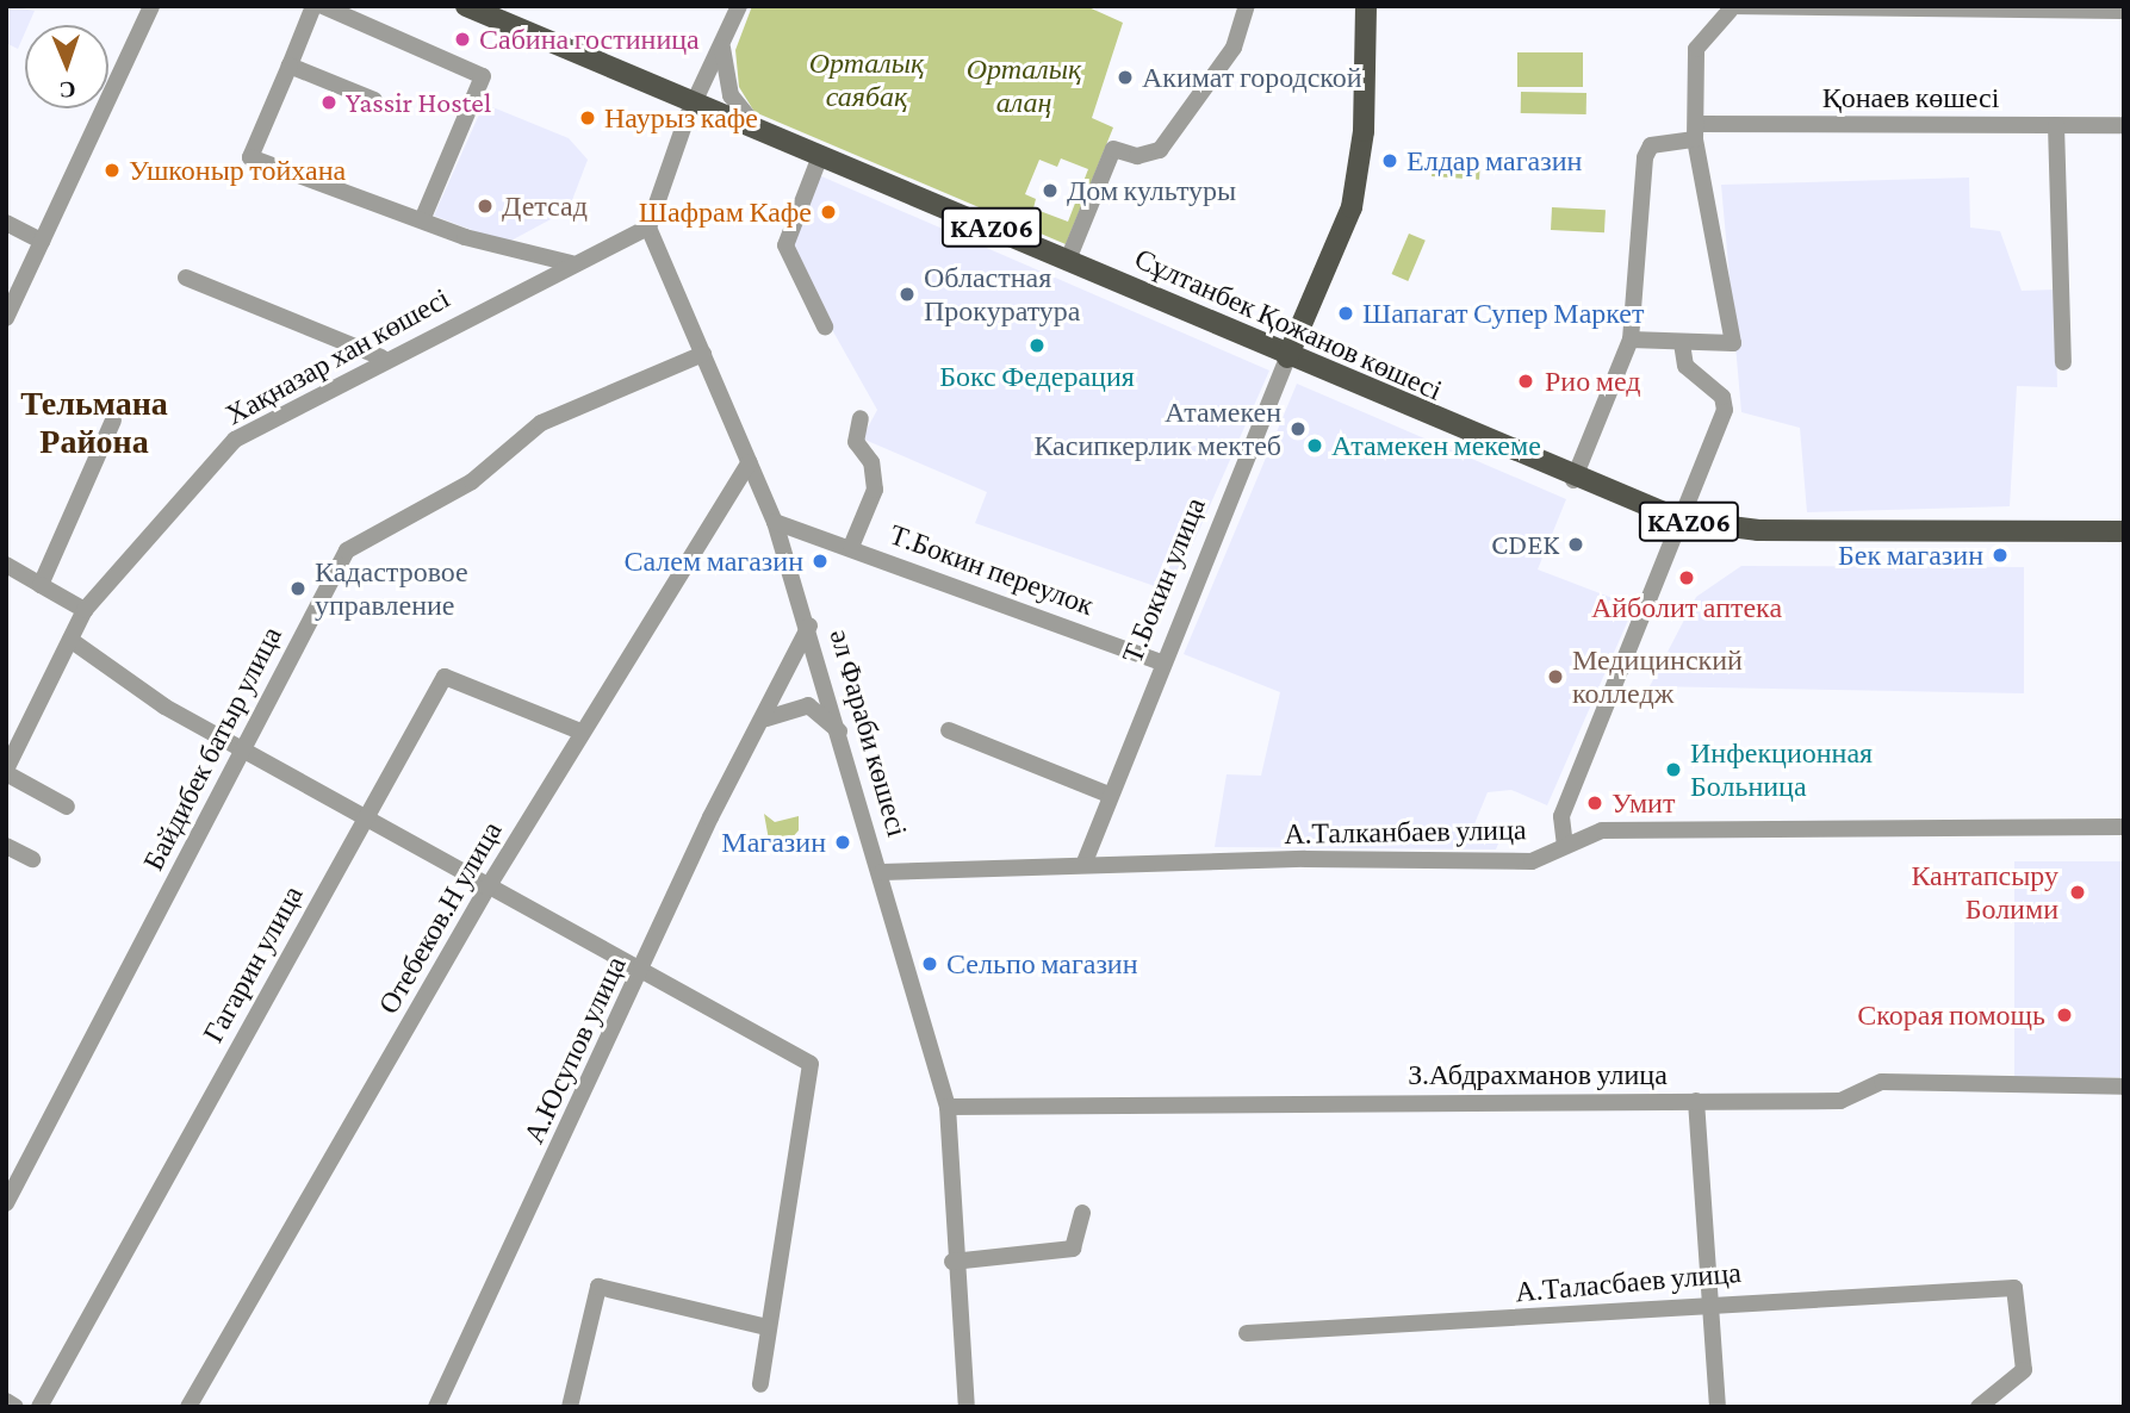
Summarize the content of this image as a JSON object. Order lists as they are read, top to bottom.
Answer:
{
  "streets": {
    "main road": ["KАZ06", "Сұлтанбек Қожанов көшесі", "Т.Бокин улица"],
    "street": [
      "Қонаев көшесі",
      "Хақназар хан көшесі",
      "Т.Бокин переулок",
      "әл Фараби көшесі",
      "Байдибек батыр улица",
      "А.Талканбаев улица",
      "Отебеков.Н улица",
      "Гагарин улица",
      "А.Юсупов улица",
      "З.Абдрахманов улица",
      "А.Таласбаев улица"
    ]
  },
  "crossings": [
    ["Сұлтанбек Қожанов көшесі", "Т.Бокин улица"],
    ["Хақназар хан көшесі", "әл Фараби көшесі"],
    ["Т.Бокин переулок", "Т.Бокин улица"],
    ["Т.Бокин переулок", "әл Фараби көшесі"],
    ["Т.Бокин улица", "А.Талканбаев улица"],
    ["әл Фараби көшесі", "Байдибек батыр улица"],
    ["әл Фараби көшесі", "А.Талканбаев улица"],
    ["әл Фараби көшесі", "Отебеков.Н улица"],
    ["әл Фараби көшесі", "А.Юсупов улица"],
    ["әл Фараби көшесі", "З.Абдрахманов улица"],
    ["Отебеков.Н улица", "Гагарин улица"]
  ],
  "districts": ["Тельмана Района"],
  "parks": ["Орталық саябақ", "Орталық алаң"],
  "places": [
    "Сабина гостиница",
    "Акимат городской",
    "Yassir Hostel",
    "Наурыз кафе",
    "Елдар магазин",
    "Ушконыр тойхана",
    "Дом культуры",
    "Детсад",
    "Шафрам Кафе",
    "Областная Прокуратура",
    "Шапагат Супер Маркет",
    "Бокс Федерация",
    "Рио мед",
    "Атамекен Касипкерлик мектеб",
    "Атамекен мекеме",
    "CDEK",
    "Бек магазин",
    "Салем магазин",
    "Айболит аптека",
    "Кадастровое управление",
    "Медицинский колледж",
    "Инфекционная Больница",
    "Умит",
    "Магазин",
    "Кантапсыру Болими",
    "Сельпо магазин",
    "Скорая помощь"
  ],
  "north": "bottom"
}
